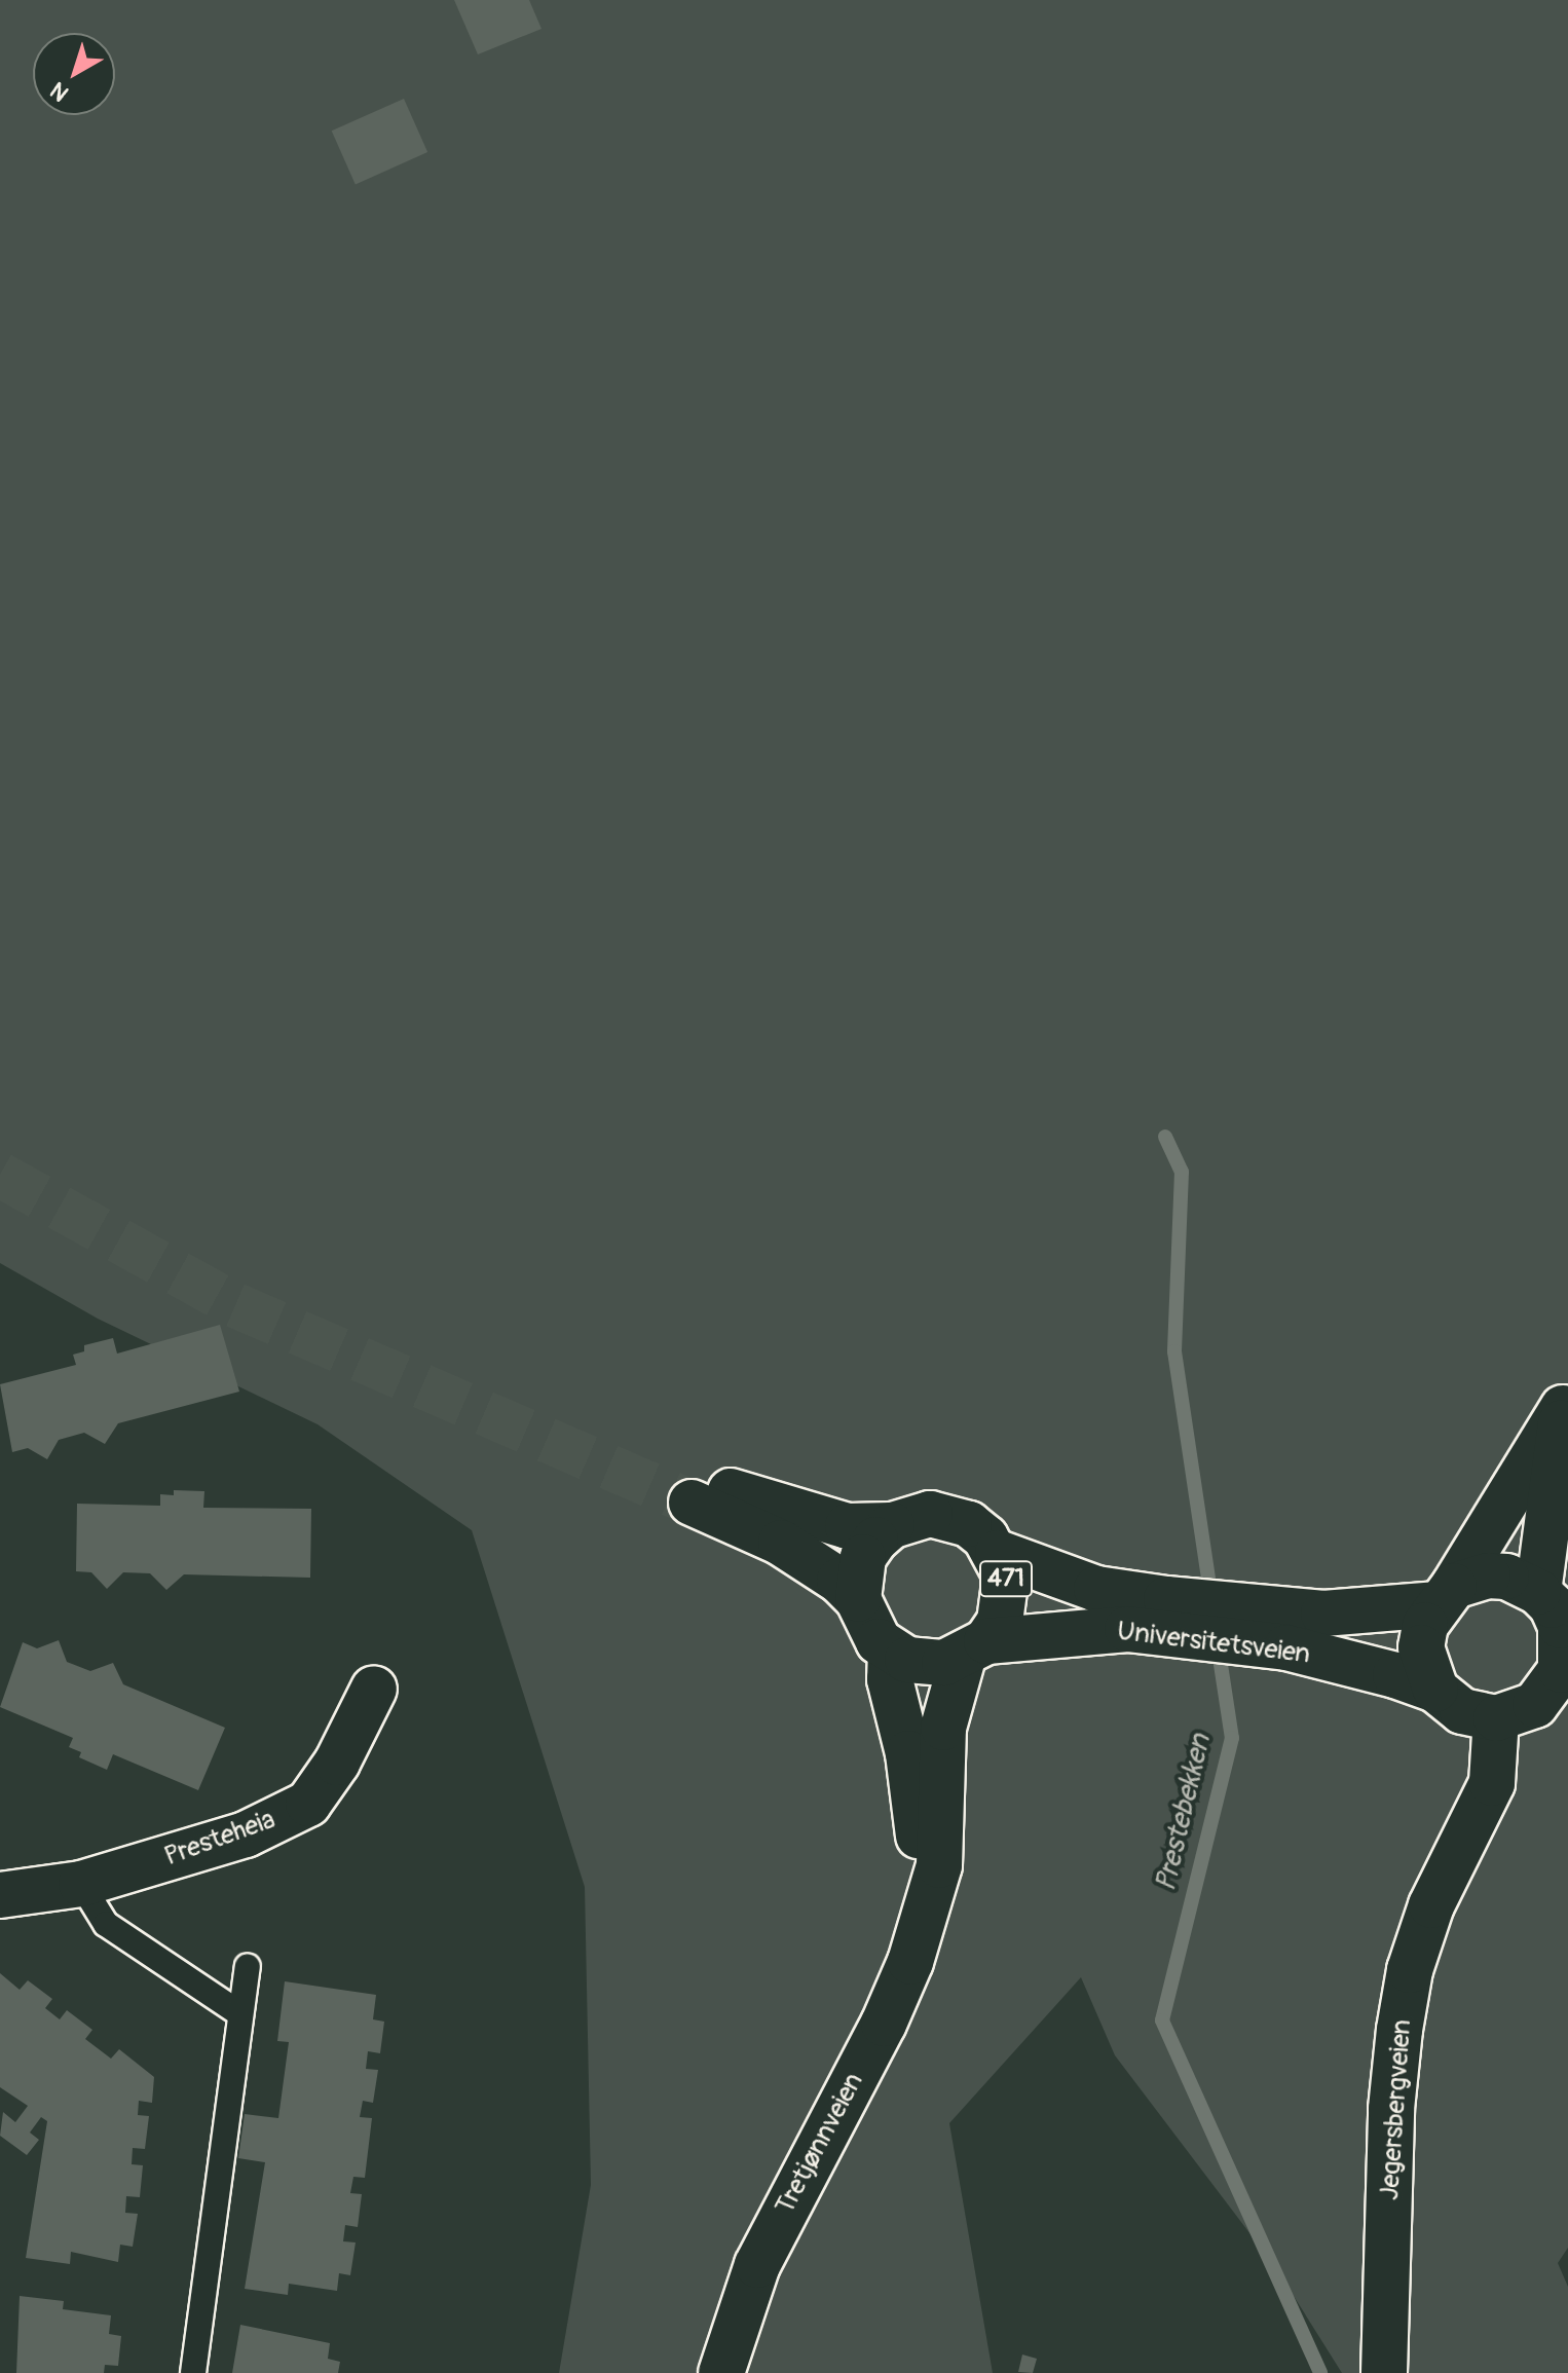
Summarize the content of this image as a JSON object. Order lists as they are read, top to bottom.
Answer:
{
  "streets": {
    "main road": [
      "471",
      "Universitetsveien",
      "Presteheia",
      "Jegersbergveien",
      "Tretjønnveien"
    ]
  },
  "crossings": [
    ["471", "Universitetsveien"],
    ["471", "Jegersbergveien"],
    ["471", "Tretjønnveien"],
    ["Universitetsveien", "Jegersbergveien"],
    ["Universitetsveien", "Tretjønnveien"]
  ],
  "water": ["Prestebekken"],
  "north": "bottom left"
}
